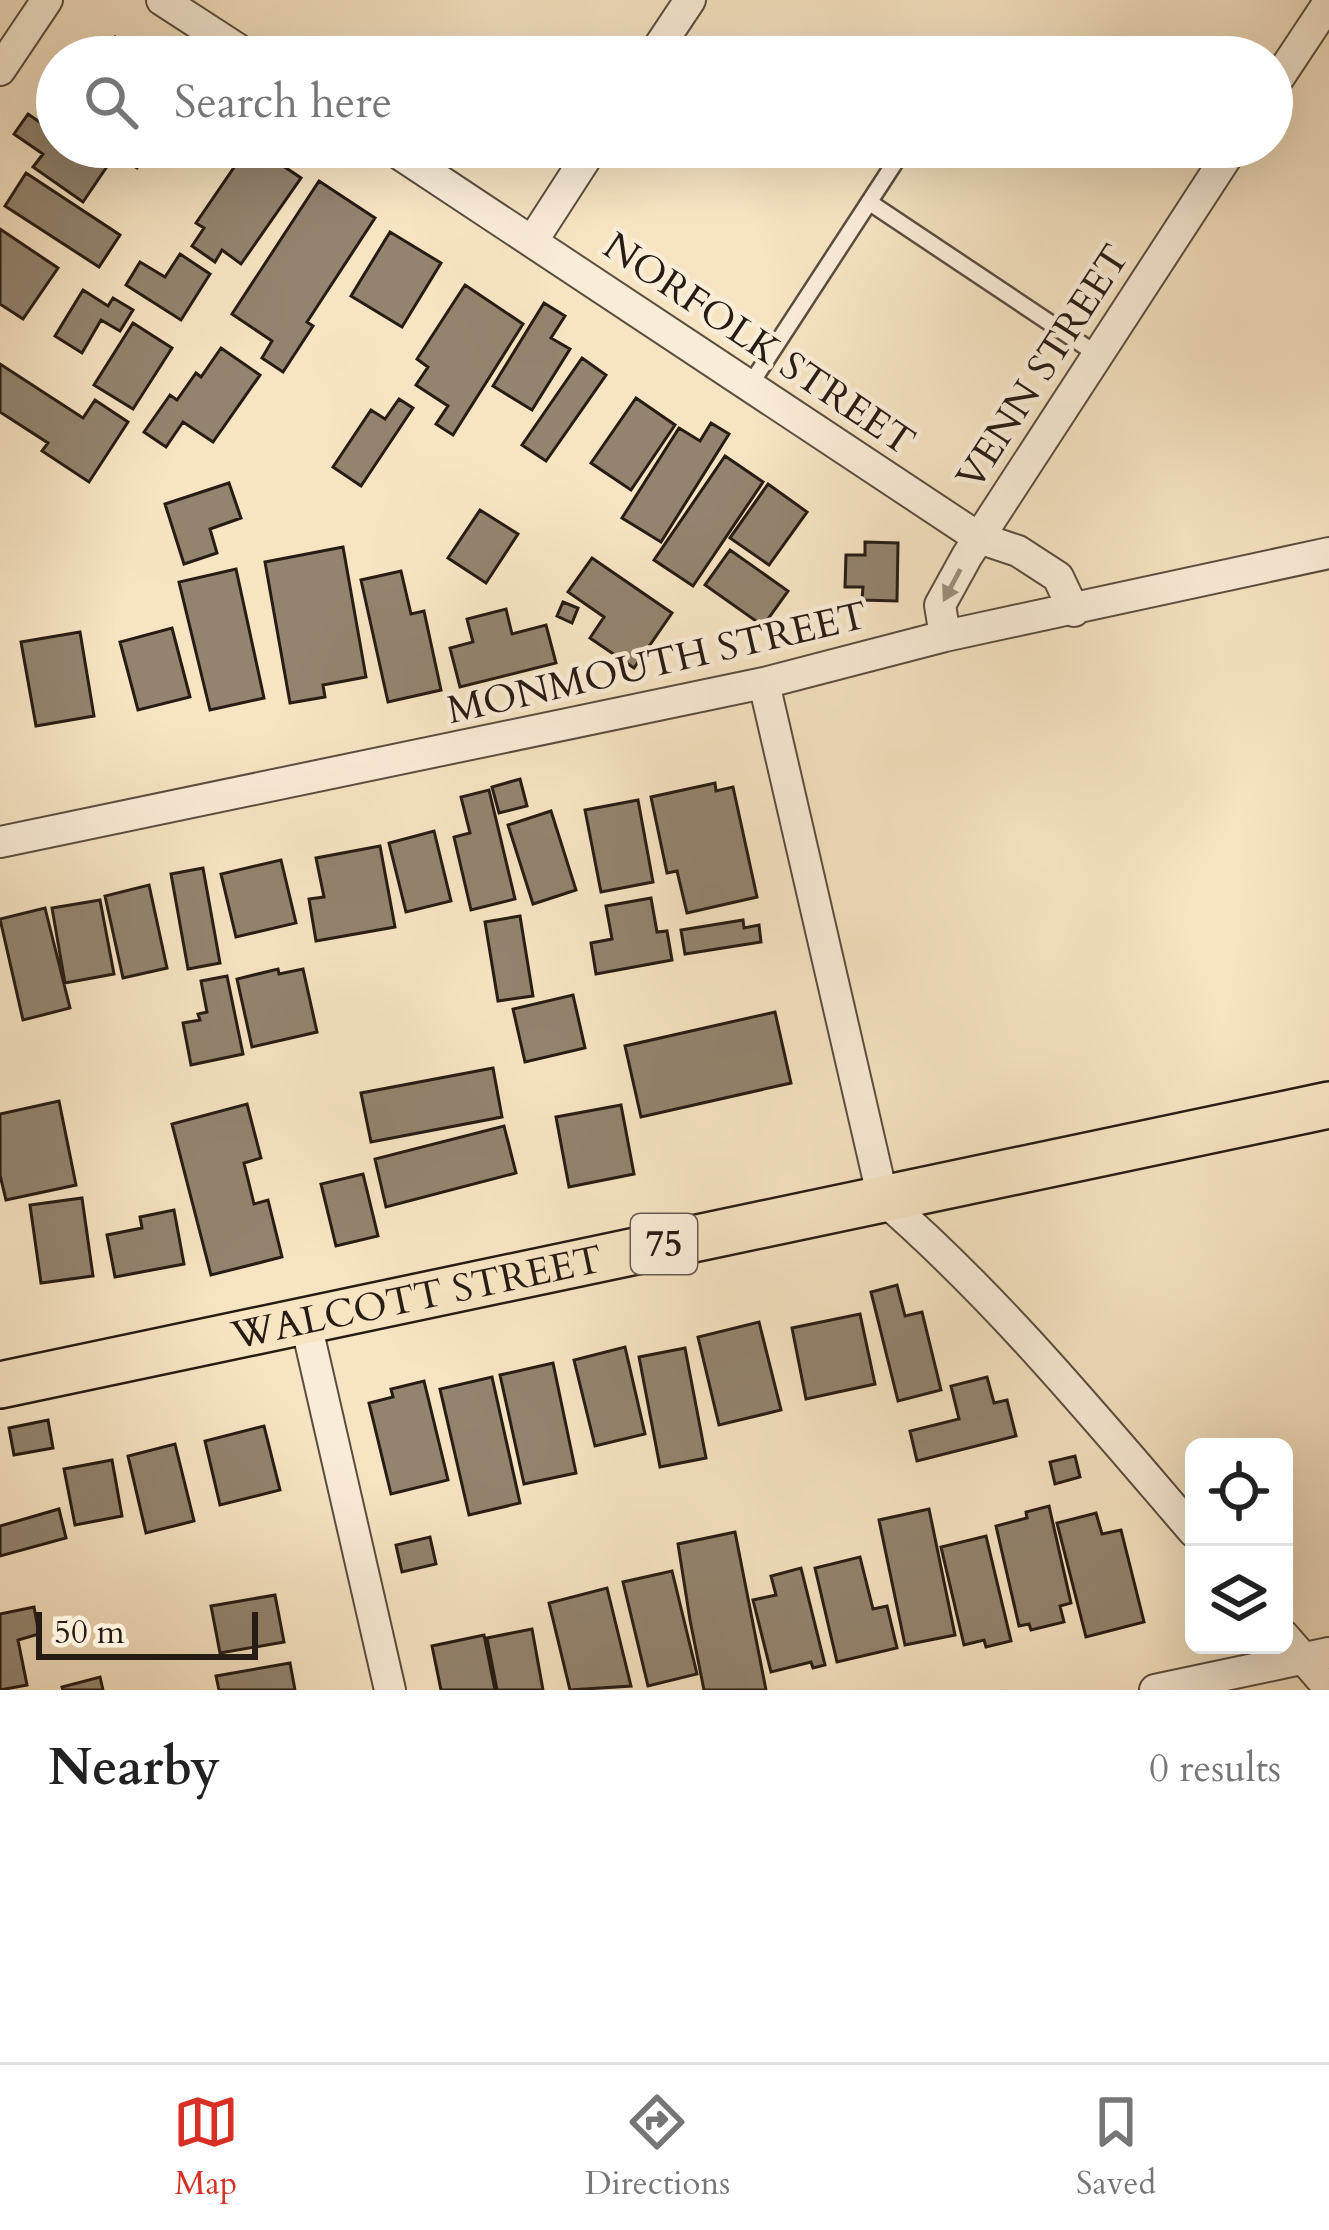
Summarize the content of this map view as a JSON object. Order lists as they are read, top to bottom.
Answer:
{
  "streets": {
    "main road": ["75", "WALCOTT STREET"],
    "street": ["NORFOLK STREET", "VENN STREET", "MONMOUTH STREET"]
  },
  "crossings": [
    ["NORFOLK STREET", "VENN STREET"],
    ["NORFOLK STREET", "MONMOUTH STREET"],
    ["VENN STREET", "MONMOUTH STREET"]
  ],
  "scale_bar": "50 m",
  "page": {
    "search": "Search here",
    "scale": "50 m",
    "heading": ["Nearby", "0 results"],
    "nav": ["Map", "Directions", "Saved"]
  }
}
